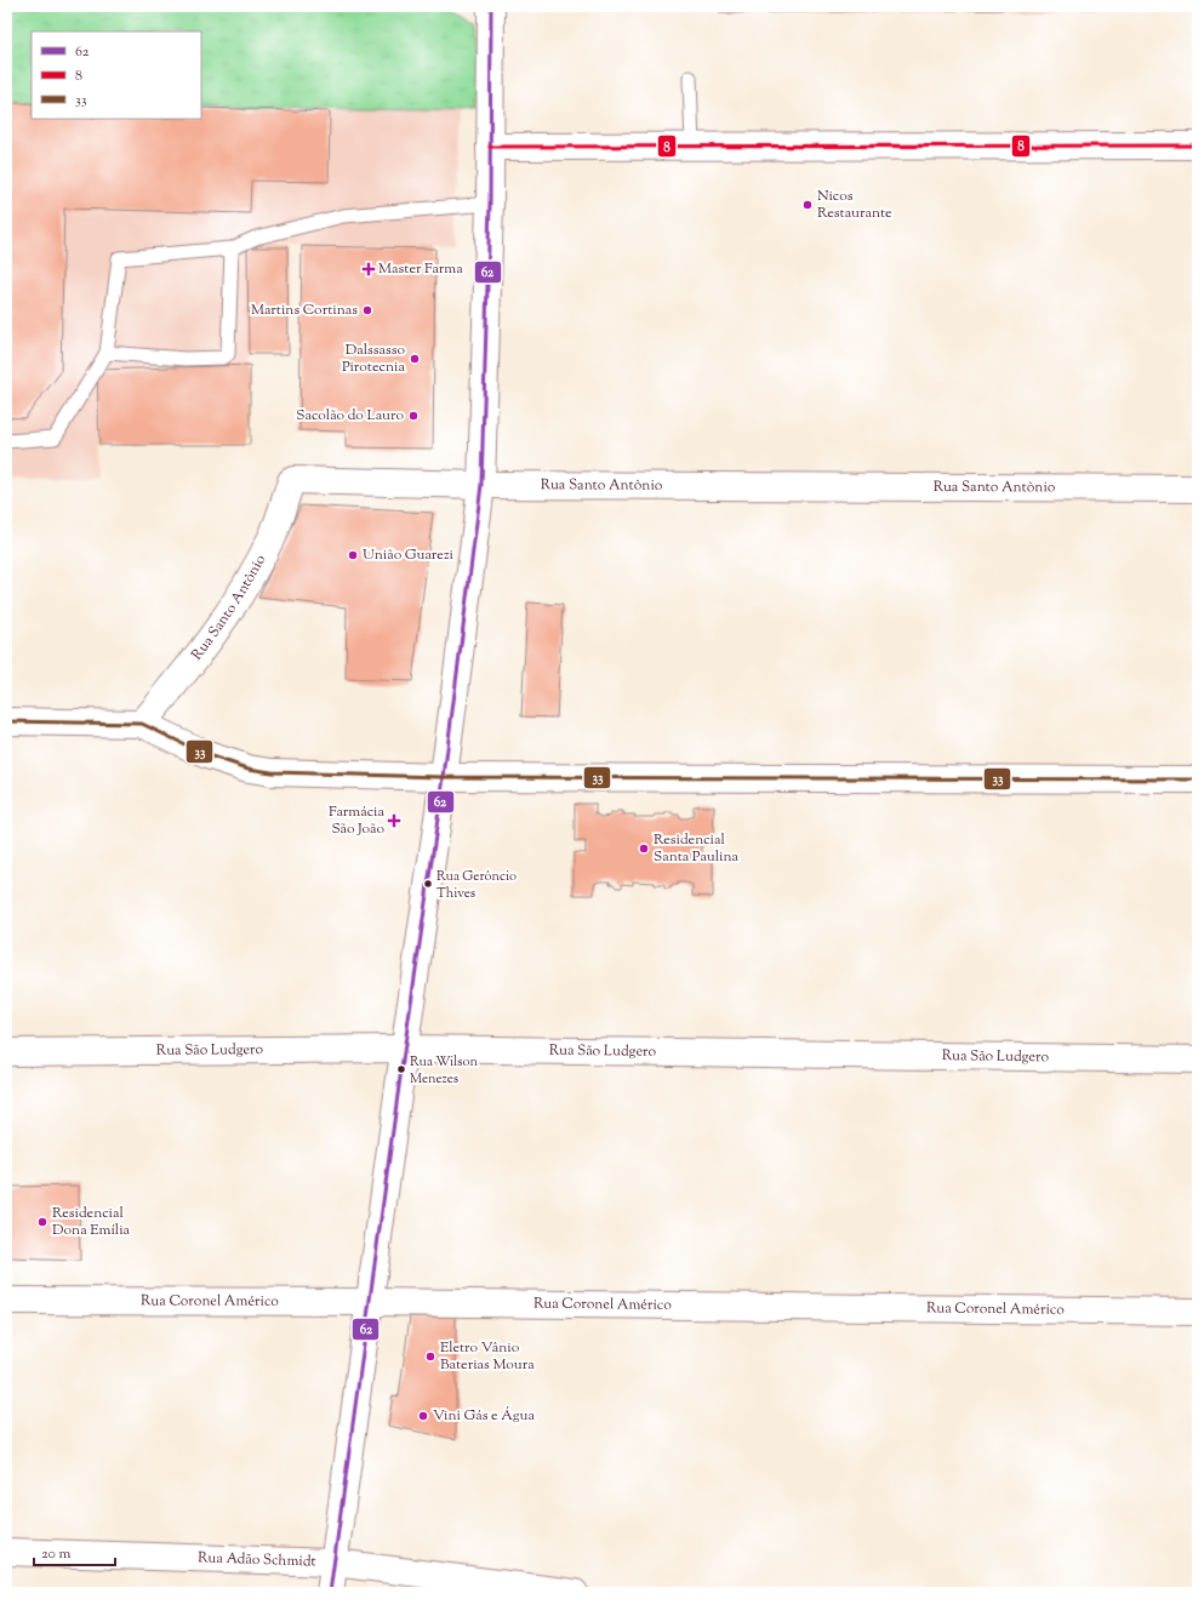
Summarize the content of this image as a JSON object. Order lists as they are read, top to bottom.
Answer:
{
  "streets": {
    "street": [
      "Rua Santo Antônio",
      "Rua São Ludgero",
      "Rua Coronel Américo",
      "Rua Adão Schmidt"
    ]
  },
  "places": {
    "other": [
      "Nicos Restaurante",
      "Martins Cortinas",
      "Dalssasso Pirotecnia",
      "Sacolão do Lauro",
      "União Guarezi",
      "Residencial Santa Paulina",
      "Rua Gerôncio Thives",
      "Rua Wilson Menezes",
      "Residencial Dona Emília",
      "Eletro Vânio Baterias Moura",
      "Vini Gás e Água"
    ],
    "health": ["Master Farma", "Farmácia São João"]
  },
  "lines": ["transit line 62", "transit line 8", "transit line 33"],
  "legend": ["62", "8", "33"],
  "scale_bar": "20 m"
}
